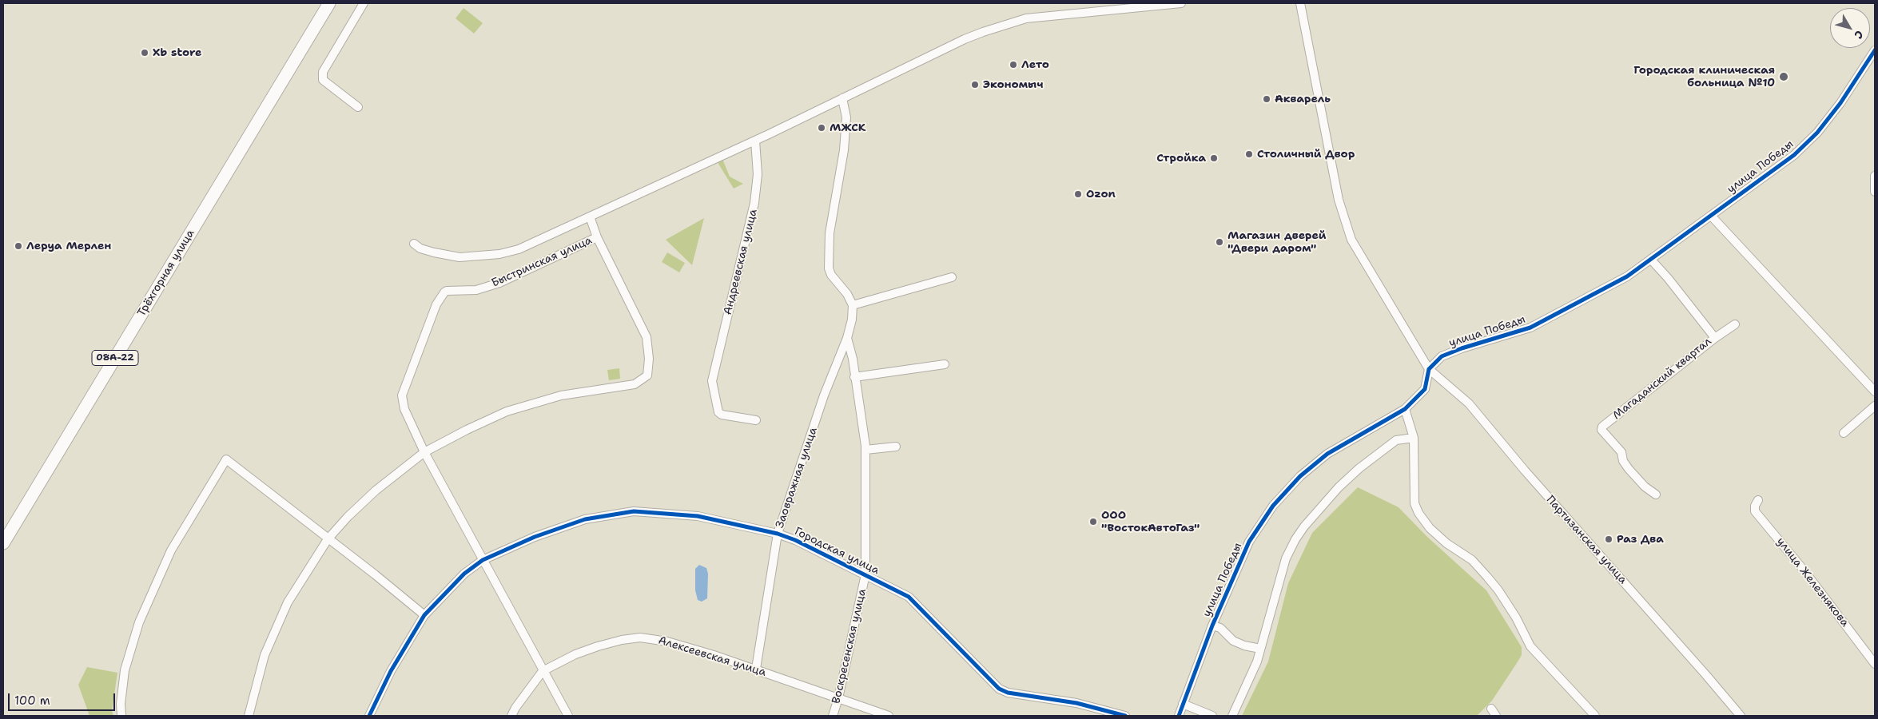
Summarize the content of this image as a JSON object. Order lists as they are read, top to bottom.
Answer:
{
  "streets": {
    "highway": ["Трёхгорная улица", "08А-22"],
    "street": [
      "улица Победы",
      "Быстринская улица",
      "Андреевская улица",
      "Магаданский квартал",
      "Заовражная улица",
      "Партизанская улица",
      "Городская улица",
      "улица Железнякова",
      "Воскресенская улица",
      "Алексеевская улица"
    ]
  },
  "crossings": [
    ["улица Победы", "Магаданский квартал"],
    ["улица Победы", "Партизанская улица"],
    ["Быстринская улица", "Городская улица"],
    ["Быстринская улица", "Алексеевская улица"],
    ["Заовражная улица", "Городская улица"],
    ["Заовражная улица", "Воскресенская улица"],
    ["Заовражная улица", "Алексеевская улица"],
    ["Городская улица", "Воскресенская улица"],
    ["Воскресенская улица", "Алексеевская улица"]
  ],
  "places": [
    "Xb store",
    "Лето",
    "Городская клиническая больница №10",
    "Экономыч",
    "Акварель",
    "МЖСК",
    "Столичный Двор",
    "Стройка",
    "Ozon",
    "Магазин дверей \"Двери даром\"",
    "Леруа Мерлен",
    "ООО \"ВостокАвтоГаз\"",
    "Раз Два"
  ],
  "scale_bar": "100 m",
  "north": "bottom right"
}
